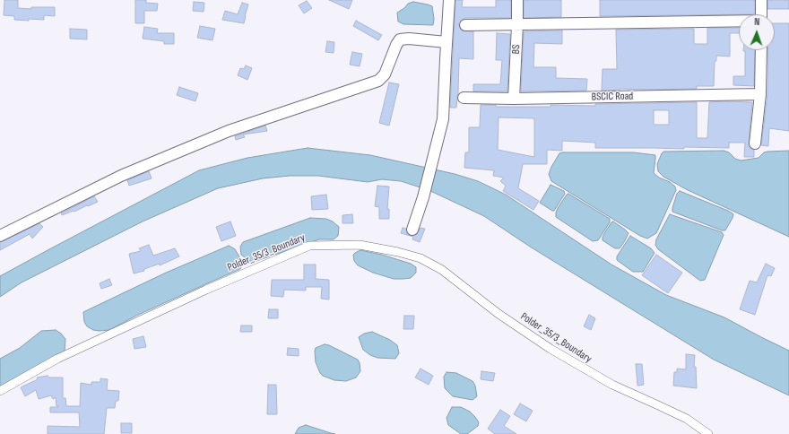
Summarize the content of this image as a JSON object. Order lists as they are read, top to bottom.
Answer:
{
  "streets": {
    "street": ["BS", "BSCIC Road", "Polder_35/3_Boundary"]
  },
  "crossings": [
    ["BS", "BSCIC Road"]
  ],
  "north": "top"
}
